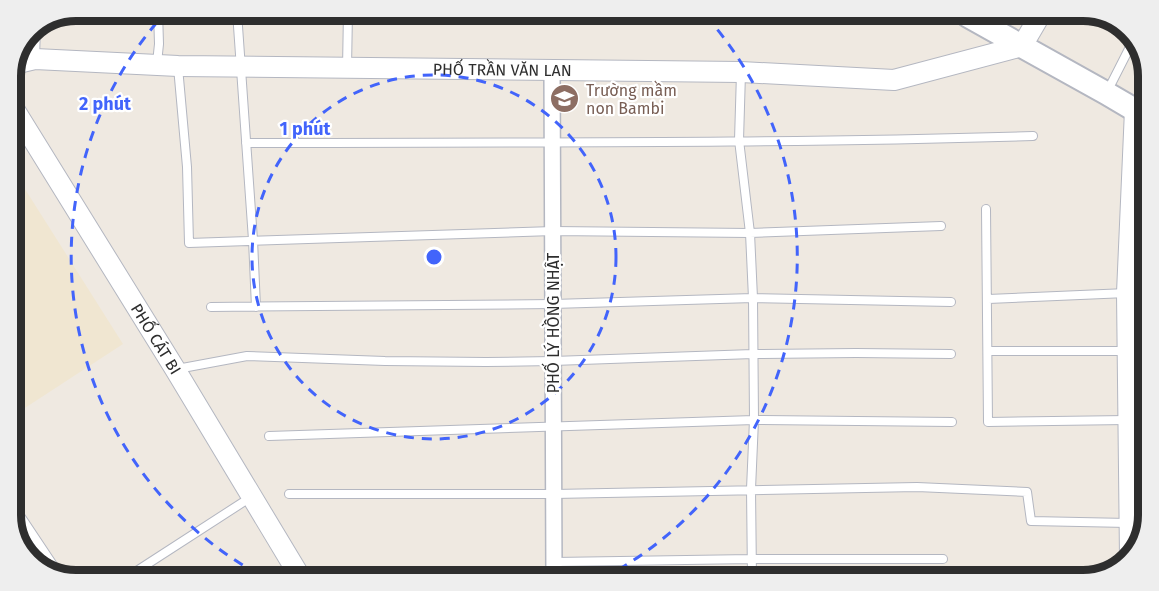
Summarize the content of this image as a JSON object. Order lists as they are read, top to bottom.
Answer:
{
  "streets": {
    "street": ["PHỐ TRẦN VĂN LAN", "PHỐ LÝ HỒNG NHẬT", "PHỐ CÁT BI"]
  },
  "crossings": [
    ["PHỐ TRẦN VĂN LAN", "PHỐ LÝ HỒNG NHẬT"]
  ],
  "places": {
    "school or university": ["Trường mầm non Bambi"]
  },
  "rings": ["2 phút", "1 phút"]
}
